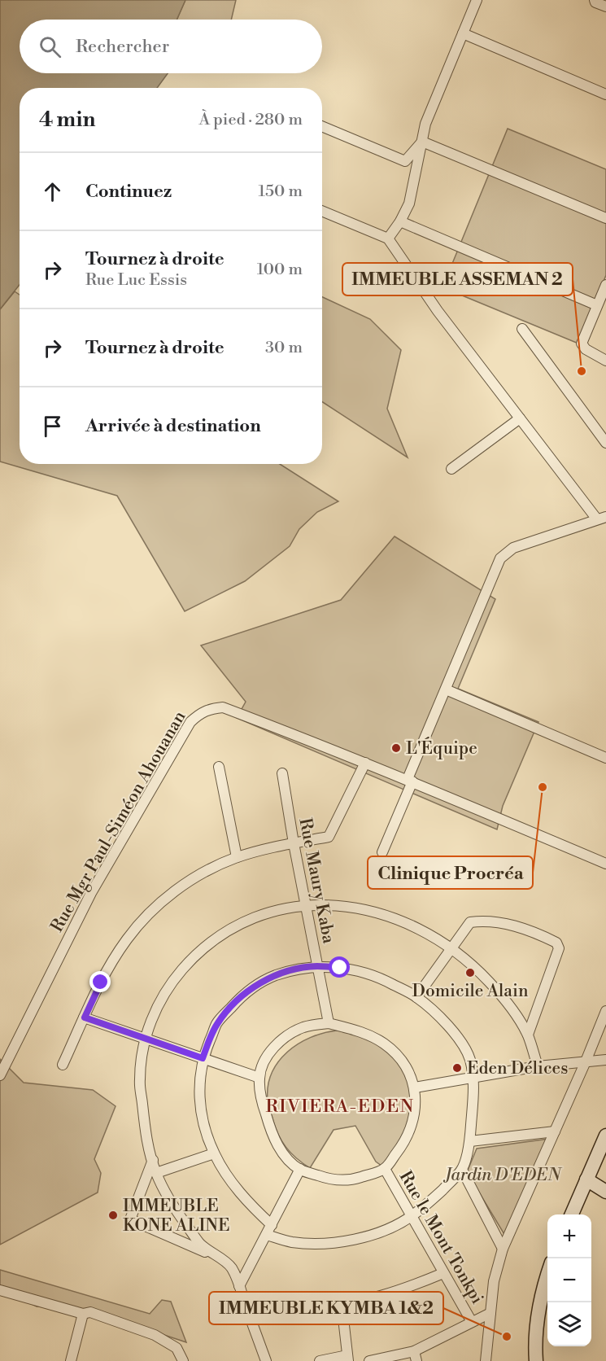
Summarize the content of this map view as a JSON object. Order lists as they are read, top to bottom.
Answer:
{
  "streets": {
    "street": ["Rue Mgr Paul-Siméon Ahouanan", "Rue Maury Kaba", "Rue le Mont Tonkpi"]
  },
  "crossings": [
    ["Rue Maury Kaba", "Rue le Mont Tonkpi"]
  ],
  "districts": ["RIVIERA-EDEN"],
  "parks": ["Jardin D'EDEN"],
  "places": [
    "IMMEUBLE ASSEMAN 2",
    "L'Équipe",
    "Clinique Procréa",
    "Domicile Alain",
    "Eden Délices",
    "IMMEUBLE KONE ALINE",
    "IMMEUBLE KYMBA 1&2"
  ],
  "page": {
    "search": "Rechercher",
    "heading": ["4 min", "À pied · 280 m"],
    "list": [
      ["Continuez", "150 m"],
      ["Tournez à droite", "Rue Luc Essis", "100 m"],
      ["Tournez à droite", "30 m"],
      "Arrivée à destination"
    ],
    "map_buttons": ["+", "−"]
  }
}
